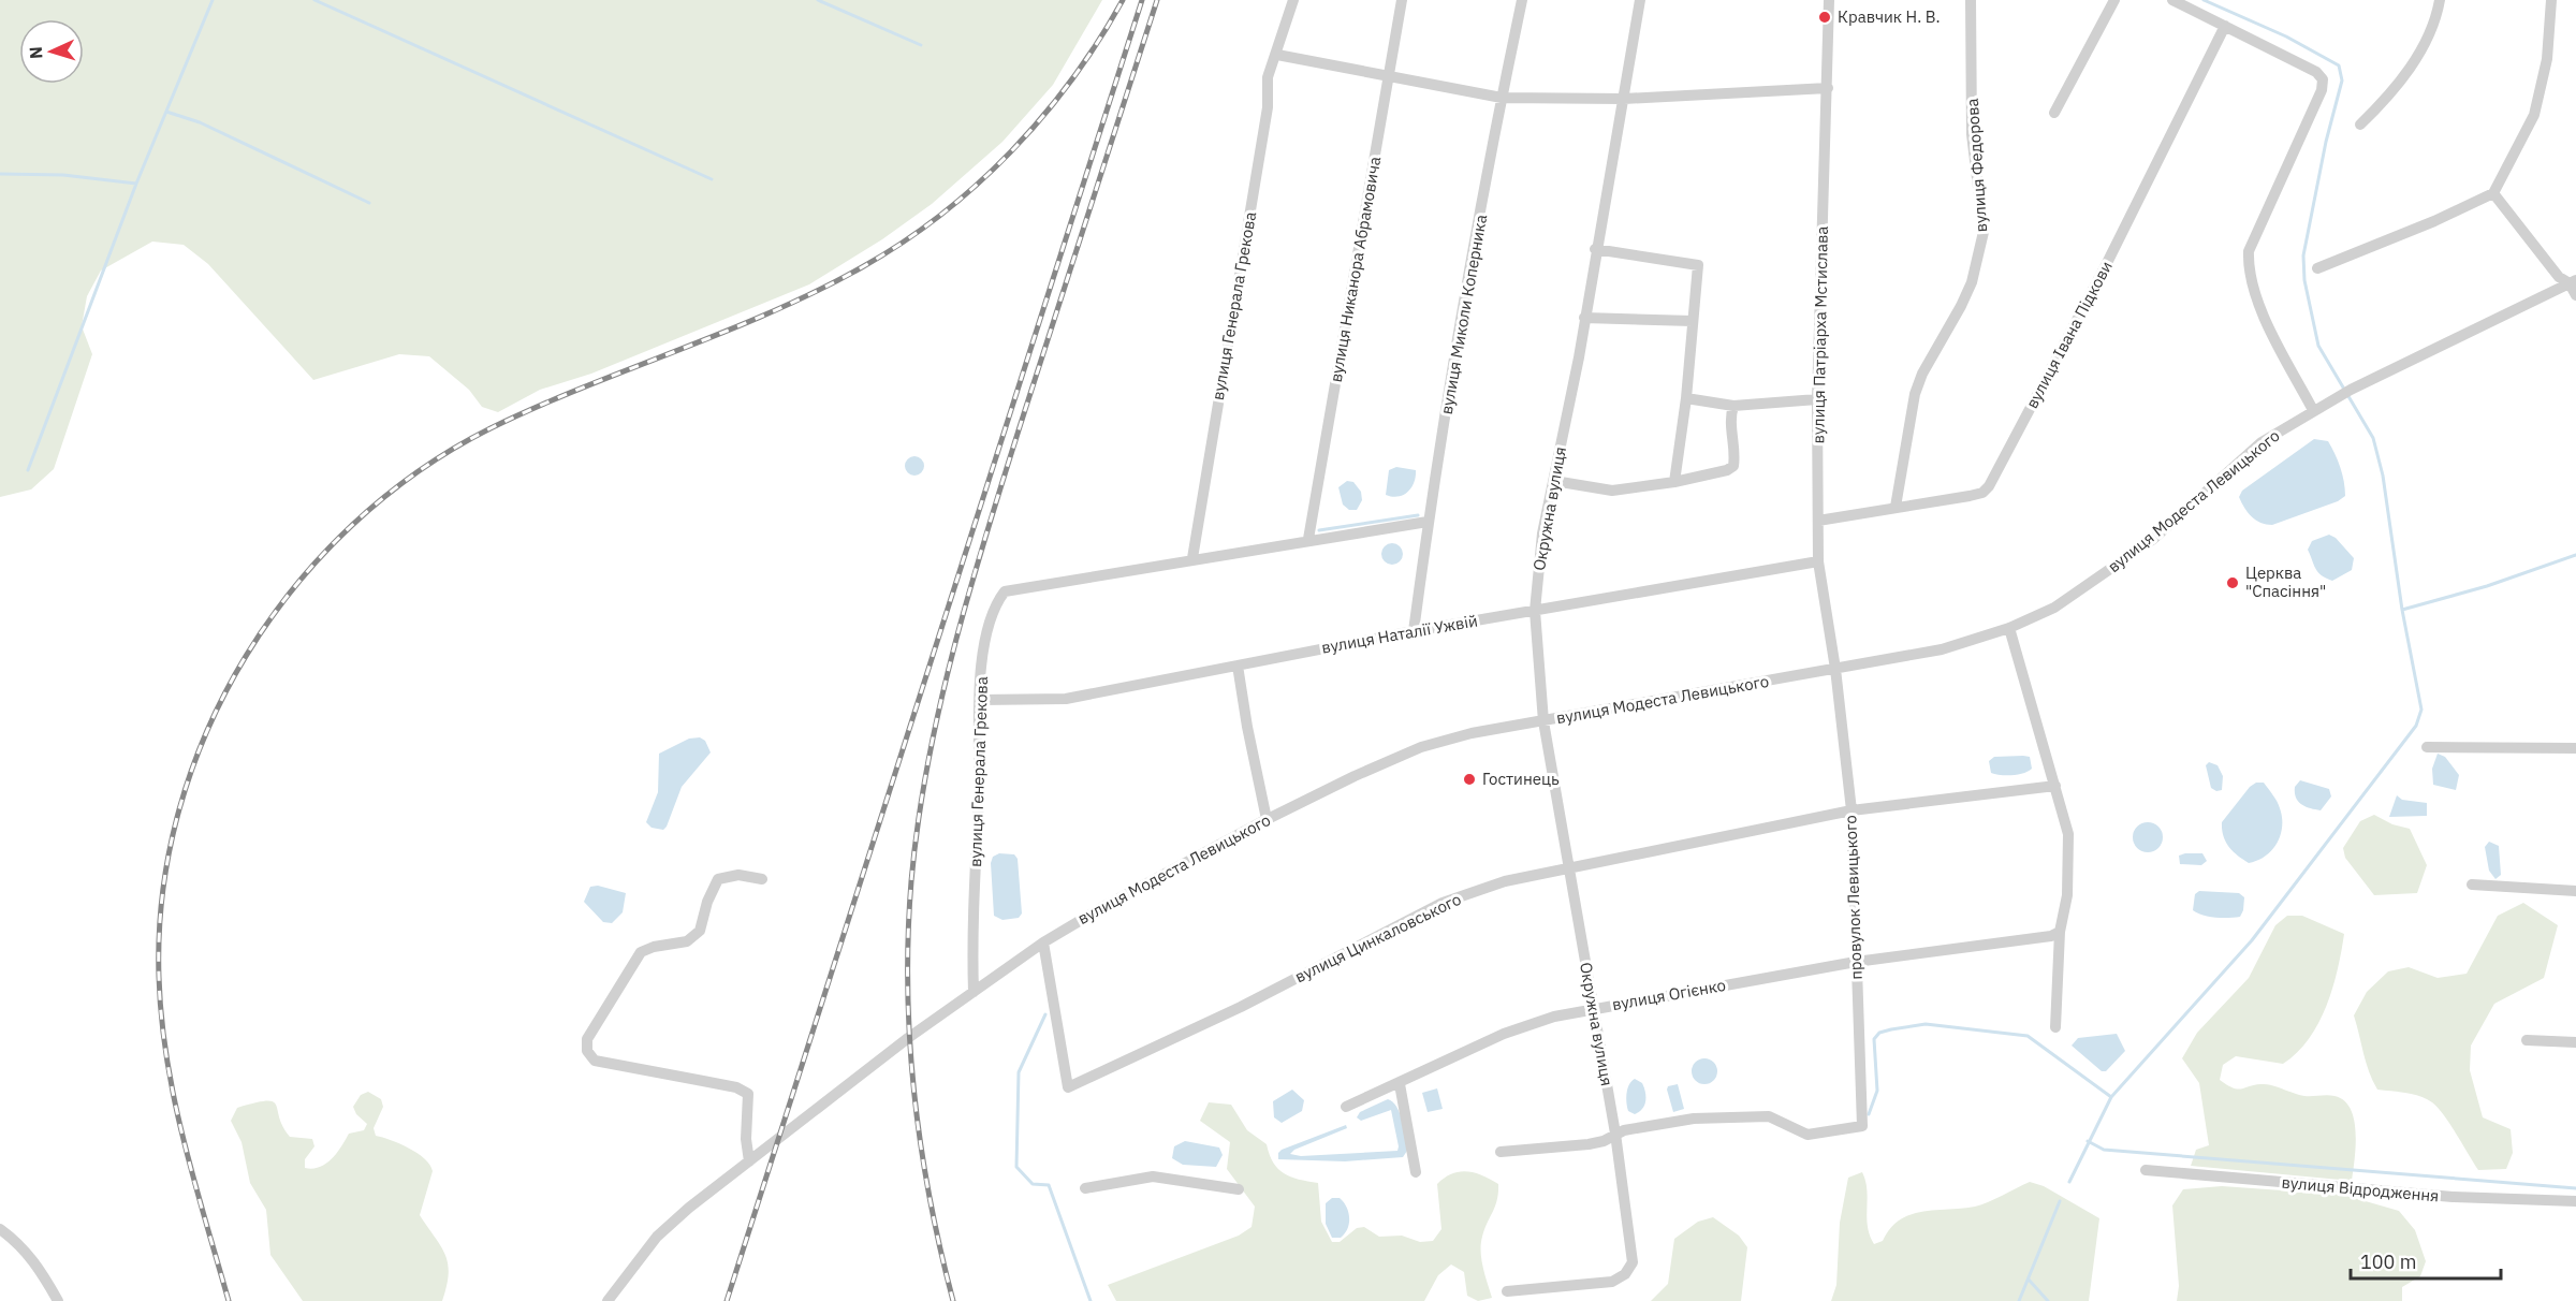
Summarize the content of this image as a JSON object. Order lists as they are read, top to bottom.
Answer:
{
  "streets": {
    "street": [
      "вулиця Федорова",
      "вулиця Никанора Абрамовича",
      "вулиця Генерала Грекова",
      "вулиця Миколи Коперника",
      "вулиця Патріарха Мстислава",
      "вулиця Івана Підкови",
      "вулиця Модеста Левицького",
      "Окружна вулиця",
      "вулиця Наталії Ужвій",
      "провулок Левицького",
      "вулиця Цинкаловського",
      "вулиця Огієнко",
      "вулиця Відродження"
    ]
  },
  "crossings": [
    ["вулиця Федорова", "вулиця Івана Підкови"],
    ["вулиця Никанора Абрамовича", "вулиця Генерала Грекова"],
    ["вулиця Генерала Грекова", "вулиця Миколи Коперника"],
    ["вулиця Генерала Грекова", "вулиця Модеста Левицького"],
    ["вулиця Генерала Грекова", "вулиця Наталії Ужвій"],
    ["вулиця Миколи Коперника", "вулиця Наталії Ужвій"],
    ["вулиця Патріарха Мстислава", "вулиця Івана Підкови"],
    ["вулиця Патріарха Мстислава", "вулиця Модеста Левицького"],
    ["вулиця Патріарха Мстислава", "вулиця Наталії Ужвій"],
    ["вулиця Патріарха Мстислава", "провулок Левицького"],
    ["вулиця Модеста Левицького", "Окружна вулиця"],
    ["вулиця Модеста Левицького", "провулок Левицького"],
    ["вулиця Модеста Левицького", "вулиця Цинкаловського"],
    ["Окружна вулиця", "вулиця Наталії Ужвій"],
    ["Окружна вулиця", "провулок Левицького"],
    ["Окружна вулиця", "вулиця Цинкаловського"],
    ["Окружна вулиця", "вулиця Огієнко"],
    ["провулок Левицького", "вулиця Цинкаловського"],
    ["провулок Левицького", "вулиця Огієнко"]
  ],
  "places": ["Кравчик Н. В.", "Церква \"Спасіння\"", "Гостинець"],
  "scale_bar": "100 m",
  "north": "left"
}
